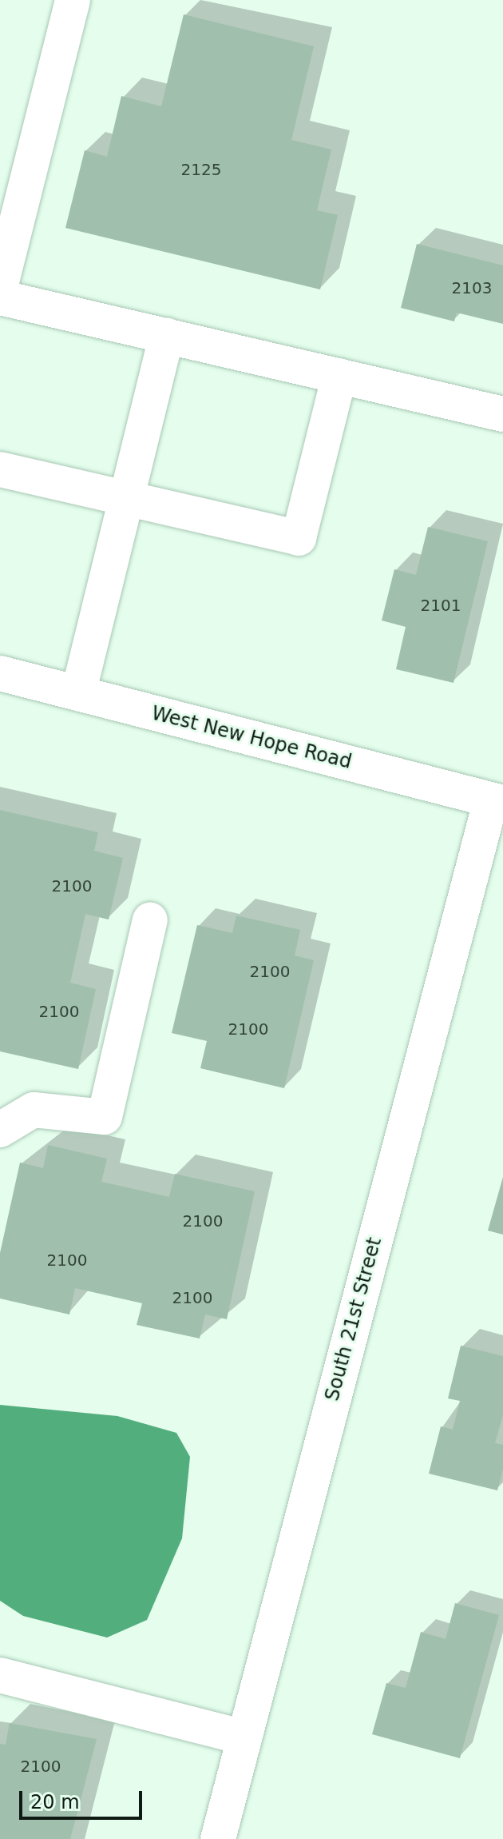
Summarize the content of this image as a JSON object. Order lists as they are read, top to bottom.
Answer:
{
  "streets": {
    "street": ["West New Hope Road", "South 21st Street"]
  },
  "crossings": [
    ["West New Hope Road", "South 21st Street"]
  ],
  "house_numbers": [
    "2125",
    "2103",
    "2101",
    "2100",
    "2100",
    "2100",
    "2100",
    "2100",
    "2100",
    "2100",
    "2100"
  ],
  "scale_bar": "20 m"
}
